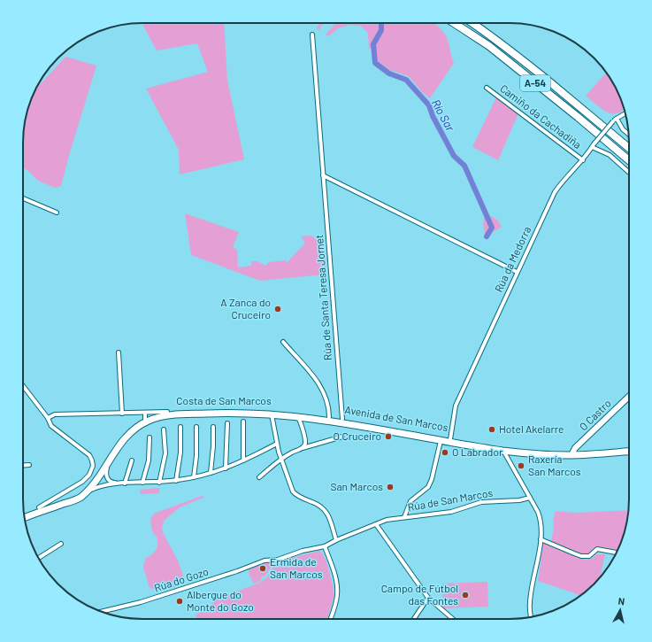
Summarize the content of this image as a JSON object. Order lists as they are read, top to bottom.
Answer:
{
  "streets": {
    "highway": ["A-54"],
    "main road": ["Costa de San Marcos", "Avenida de San Marcos"],
    "street": [
      "Camiño da Cachadiña",
      "Rúa da Medorra",
      "Rúa de Santa Teresa Jornet",
      "O Castro",
      "Rúa de San Marcos",
      "Rúa do Gozo"
    ]
  },
  "crossings": [
    ["Camiño da Cachadiña", "Rúa da Medorra"],
    ["Rúa da Medorra", "Avenida de San Marcos"],
    ["Rúa de Santa Teresa Jornet", "Avenida de San Marcos"],
    ["Costa de San Marcos", "Avenida de San Marcos"],
    ["O Castro", "Avenida de San Marcos"],
    ["Rúa de San Marcos", "Rúa do Gozo"]
  ],
  "water": ["Río Sar"],
  "places": [
    "A Zanca do Cruceiro",
    "Hotel Akelarre",
    "O Cruceiro",
    "O Labrador",
    "Raxería San Marcos",
    "San Marcos",
    "Ermida de San Marcos",
    "Campo de Fútbol das Fontes",
    "Albergue do Monte do Gozo"
  ],
  "north": "top"
}
